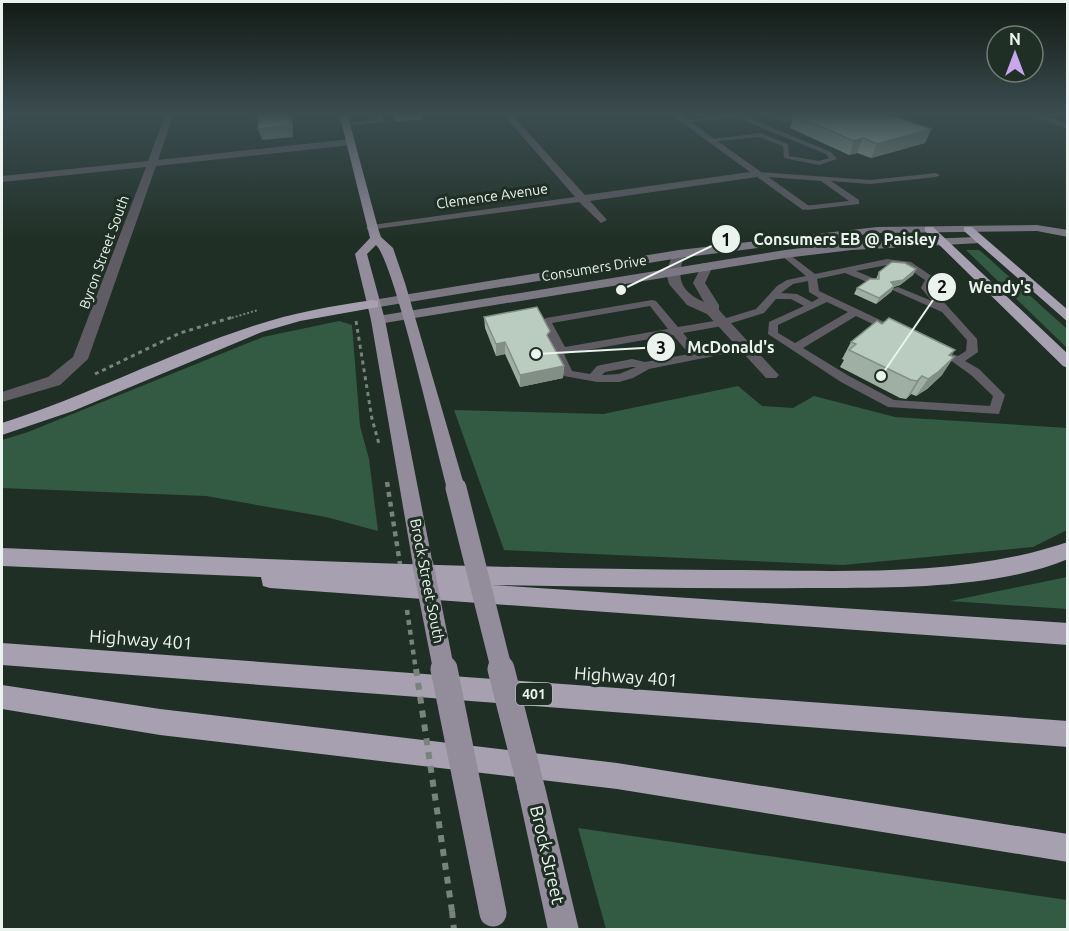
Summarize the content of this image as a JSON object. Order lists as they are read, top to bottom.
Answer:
{
  "streets": {
    "highway": ["Highway 401", "401"],
    "main road": ["Consumers Drive", "Brock Street South", "Brock Street"],
    "street": ["Clemence Avenue", "Byron Street South"]
  },
  "crossings": [
    ["Clemence Avenue", "Brock Street South"],
    ["Consumers Drive", "Brock Street South"],
    ["Consumers Drive", "Brock Street"]
  ],
  "places": ["Consumers EB @ Paisley", "McDonald's", "Wendy's"],
  "north": "top"
}
